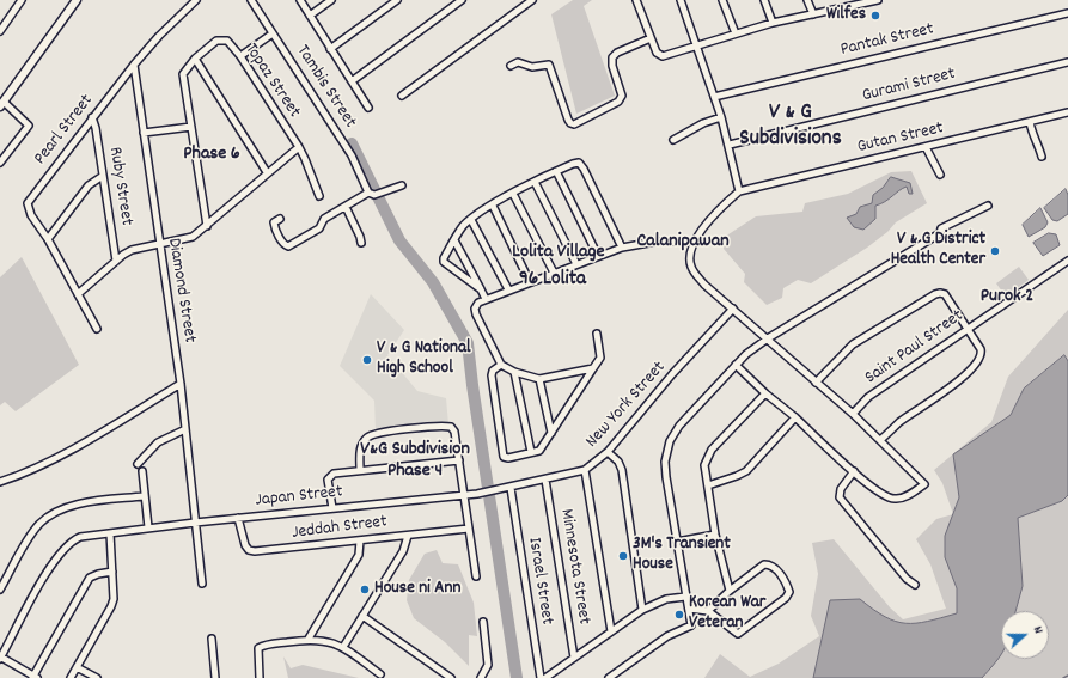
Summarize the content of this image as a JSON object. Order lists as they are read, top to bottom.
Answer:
{
  "streets": {
    "street": [
      "Pantak Street",
      "Topaz Street",
      "Gurami Street",
      "Tambis Street",
      "Pearl Street",
      "Gutan Street",
      "Ruby Street",
      "Diamond Street",
      "Saint Paul Street",
      "New York Street",
      "Japan Street",
      "Jeddah Street",
      "Minnesota Street",
      "Israel Street"
    ]
  },
  "crossings": [
    ["Pearl Street", "Ruby Street"],
    ["Pearl Street", "Diamond Street"],
    ["Diamond Street", "Japan Street"],
    ["New York Street", "Japan Street"],
    ["New York Street", "Minnesota Street"],
    ["New York Street", "Israel Street"],
    ["Japan Street", "Jeddah Street"]
  ],
  "districts": [
    "V & G Subdivisions",
    "Phase 6",
    "Calanipawan",
    "Lolita Village",
    "96 Lolita",
    "Purok 2",
    "V&G Subdivision Phase 4"
  ],
  "places": [
    "Wilfes",
    "V & G District Health Center",
    "V & G National High School",
    "3M's Transient House",
    "House ni Ann",
    "Korean War Veteran"
  ],
  "north": "right"
}
